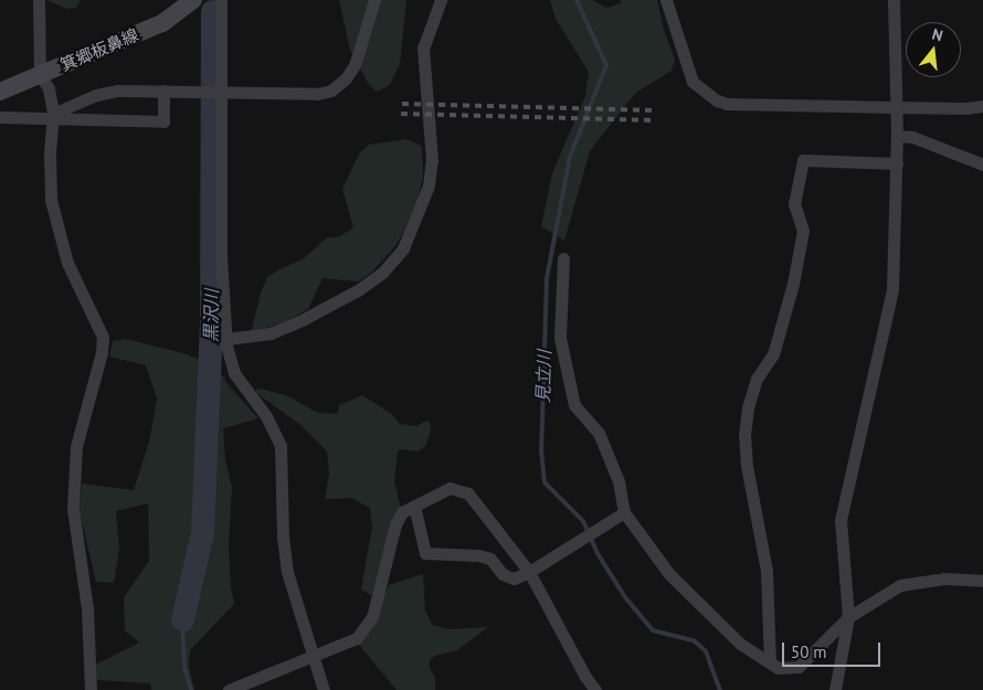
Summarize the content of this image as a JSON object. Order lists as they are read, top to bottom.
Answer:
{
  "streets": {
    "main road": ["箕郷板鼻線"]
  },
  "water": ["黒沢川", "見立川"],
  "scale_bar": "50 m",
  "north": "top"
}
